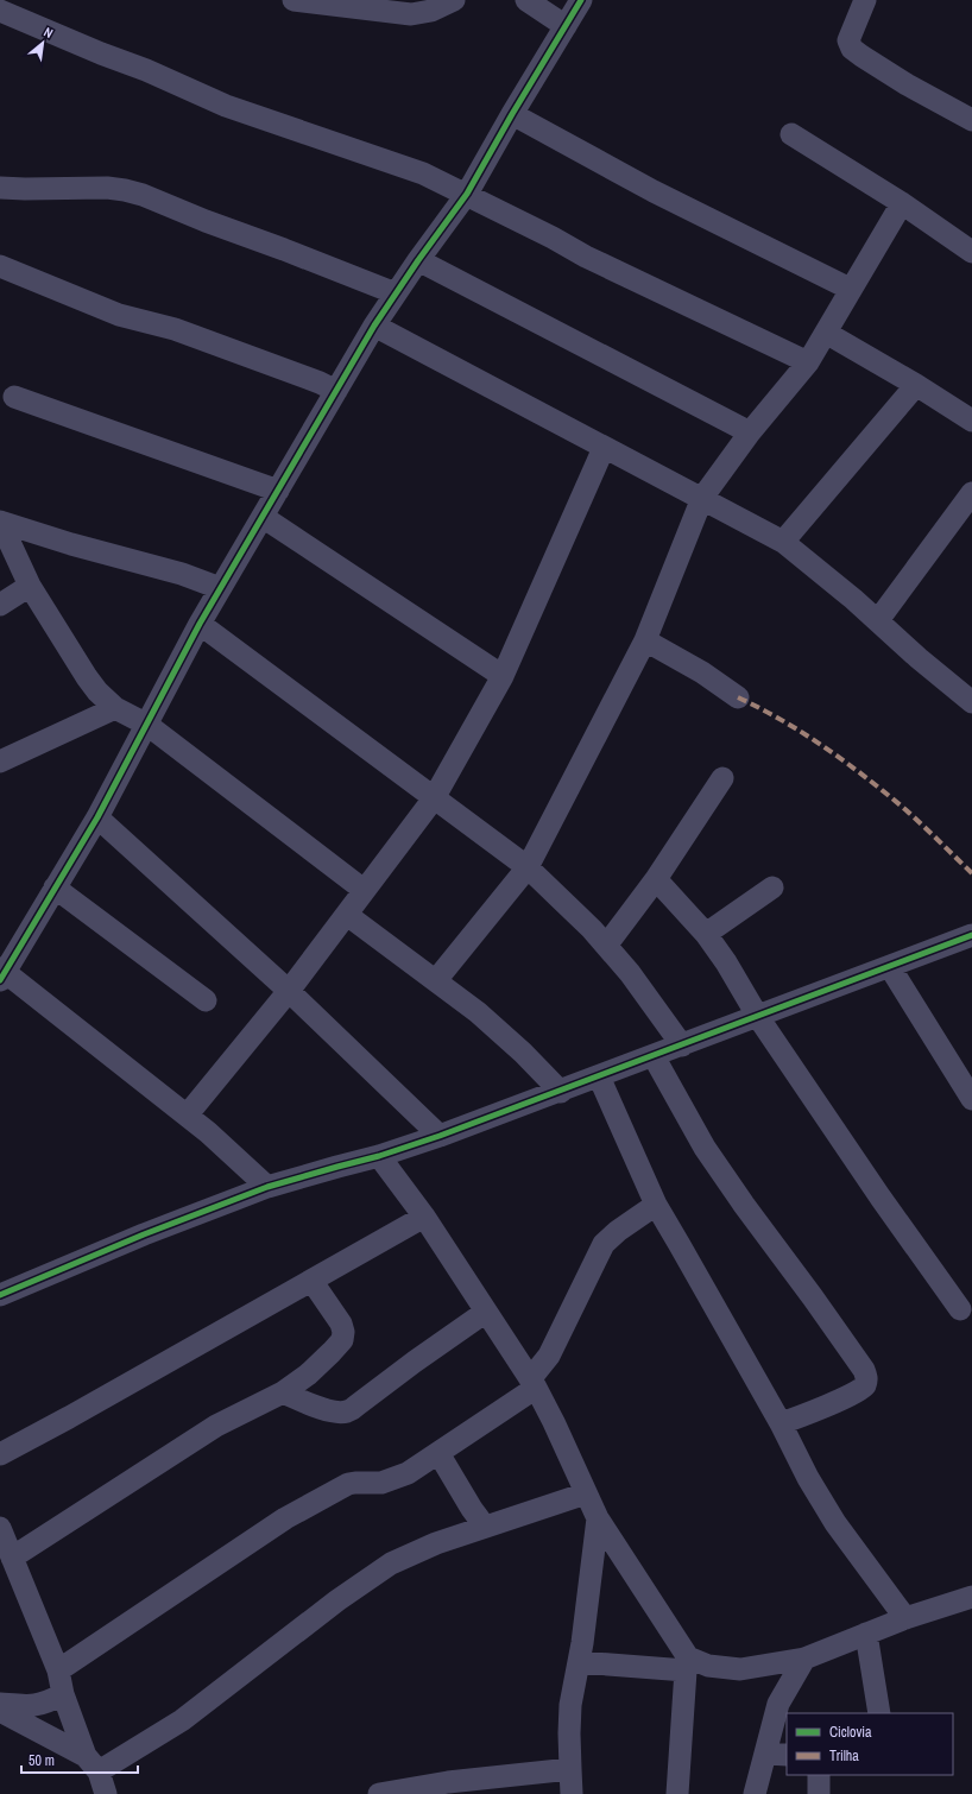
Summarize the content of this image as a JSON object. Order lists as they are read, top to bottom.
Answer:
{
  "legend": ["Ciclovia", "Trilha"],
  "scale_bar": "50 m",
  "north": "top right"
}
